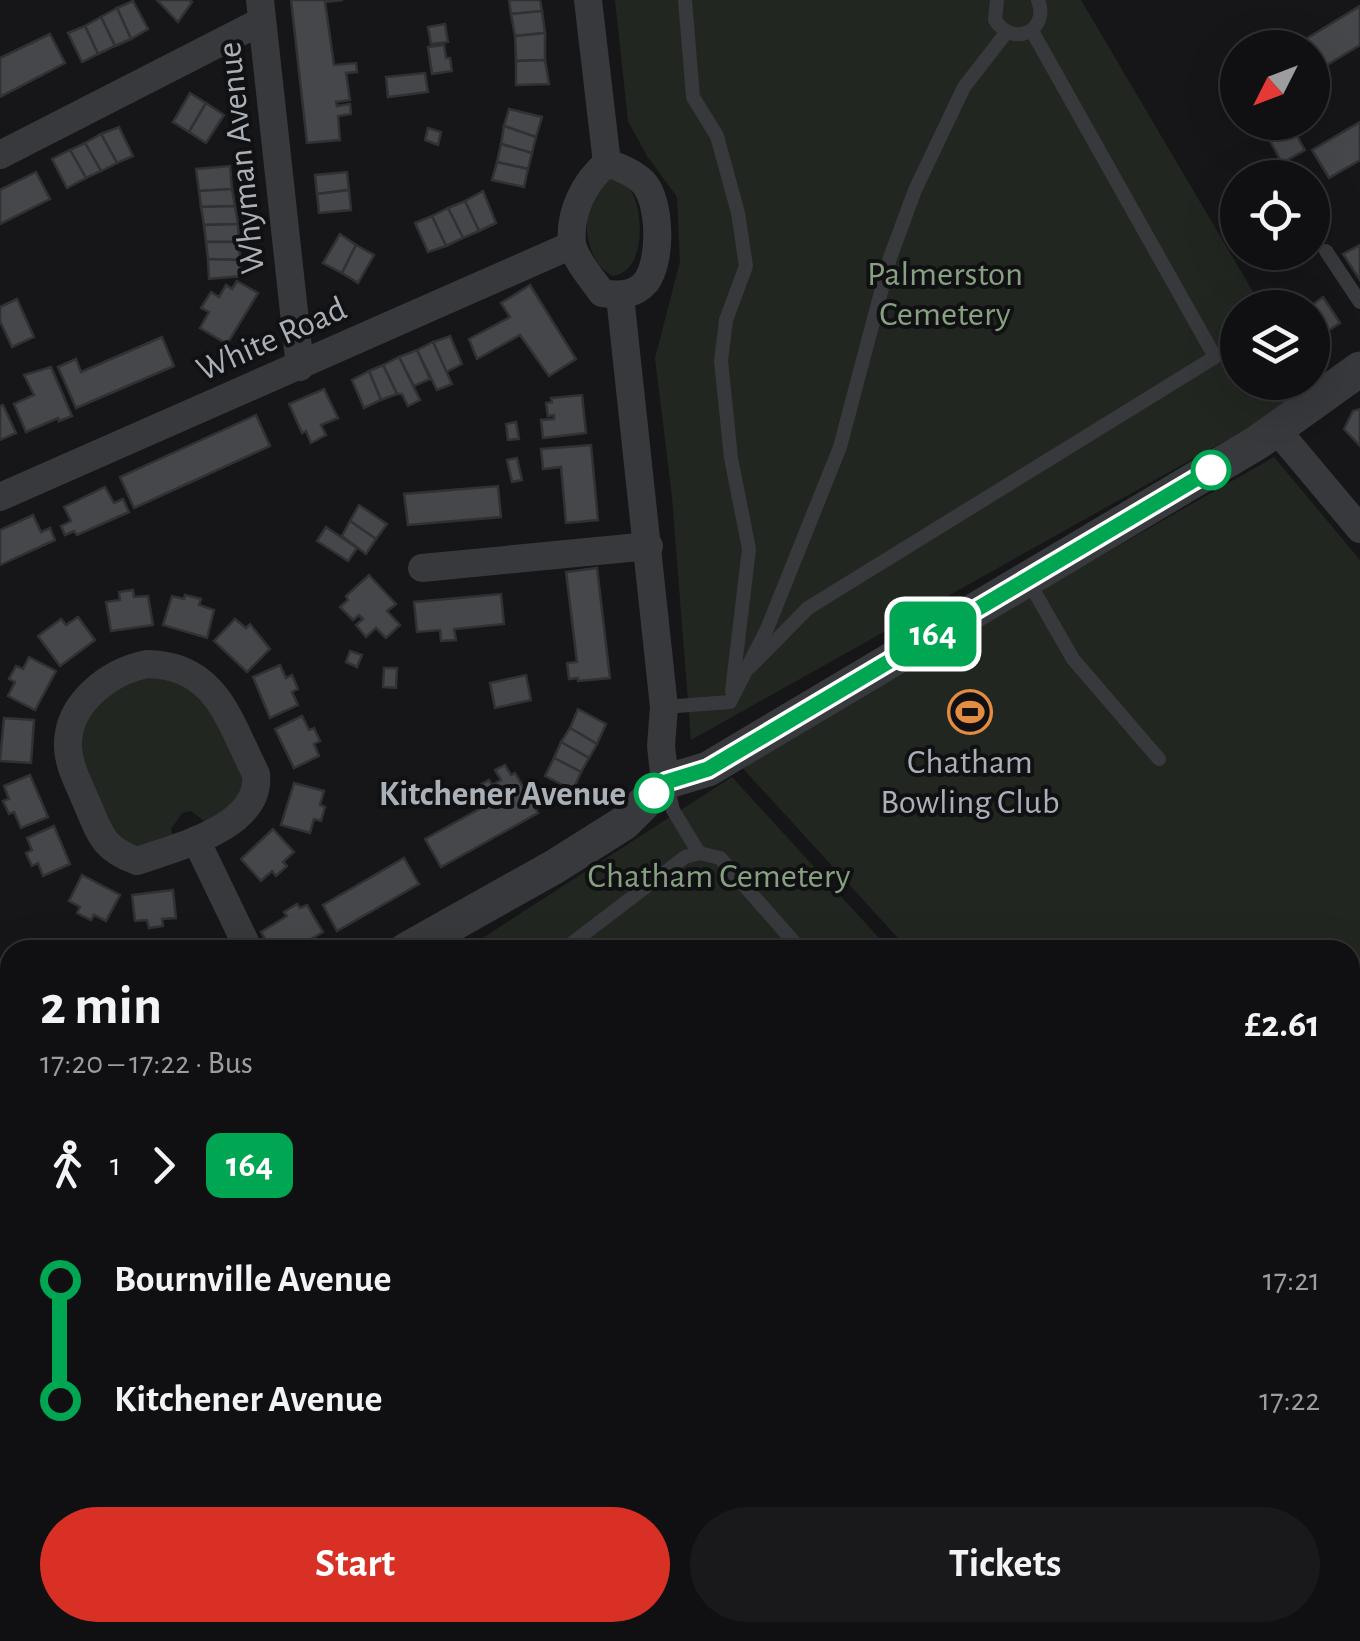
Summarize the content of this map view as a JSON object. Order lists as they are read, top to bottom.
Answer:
{
  "streets": {
    "street": ["Whyman Avenue", "White Road"]
  },
  "crossings": [
    ["Whyman Avenue", "White Road"]
  ],
  "parks": ["Palmerston Cemetery", "Chatham Cemetery"],
  "places": {
    "sports": ["Chatham Bowling Club"],
    "other": ["Kitchener Avenue"]
  },
  "lines": ["bus line 164"],
  "north": "bottom left",
  "page": {
    "on_map": "164",
    "heading": ["2 min", "17:20 – 17:22 · Bus", "£2.61"],
    "legs": ["1", "164"],
    "list": [
      {
        "name": "Bournville Avenue",
        "value": "17:21"
      },
      {
        "name": "Kitchener Avenue",
        "value": "17:22"
      }
    ],
    "buttons": ["Start", "Tickets"]
  }
}
